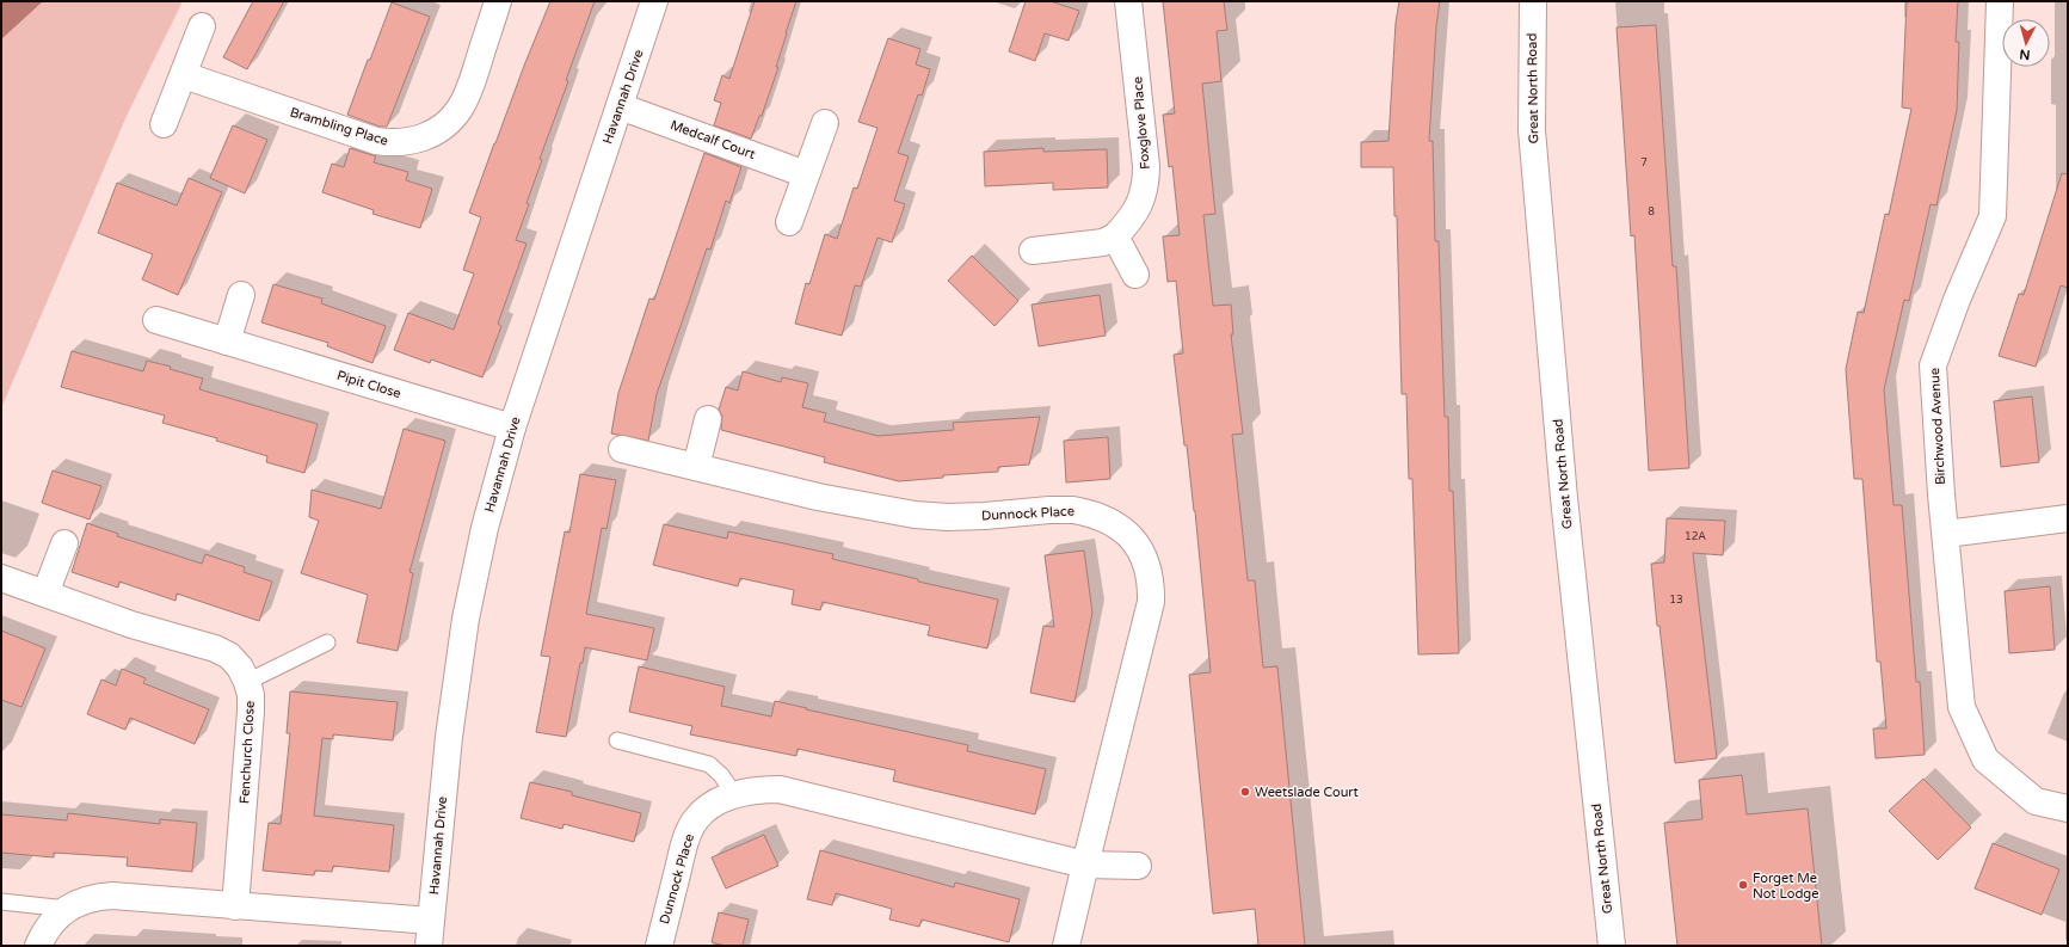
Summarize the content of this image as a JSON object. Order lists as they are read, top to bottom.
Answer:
{
  "streets": {
    "street": [
      "Great North Road",
      "Havannah Drive",
      "Foxglove Place",
      "Brambling Place",
      "Medcalf Court",
      "Pipit Close",
      "Birchwood Avenue",
      "Dunnock Place",
      "Fenchurch Close"
    ]
  },
  "crossings": [
    ["Havannah Drive", "Medcalf Court"],
    ["Havannah Drive", "Pipit Close"]
  ],
  "places": ["Weetslade Court", "Forget Me Not Lodge"],
  "house_numbers": [
    "7",
    "8",
    "12A",
    "13"
  ],
  "north": "bottom"
}
